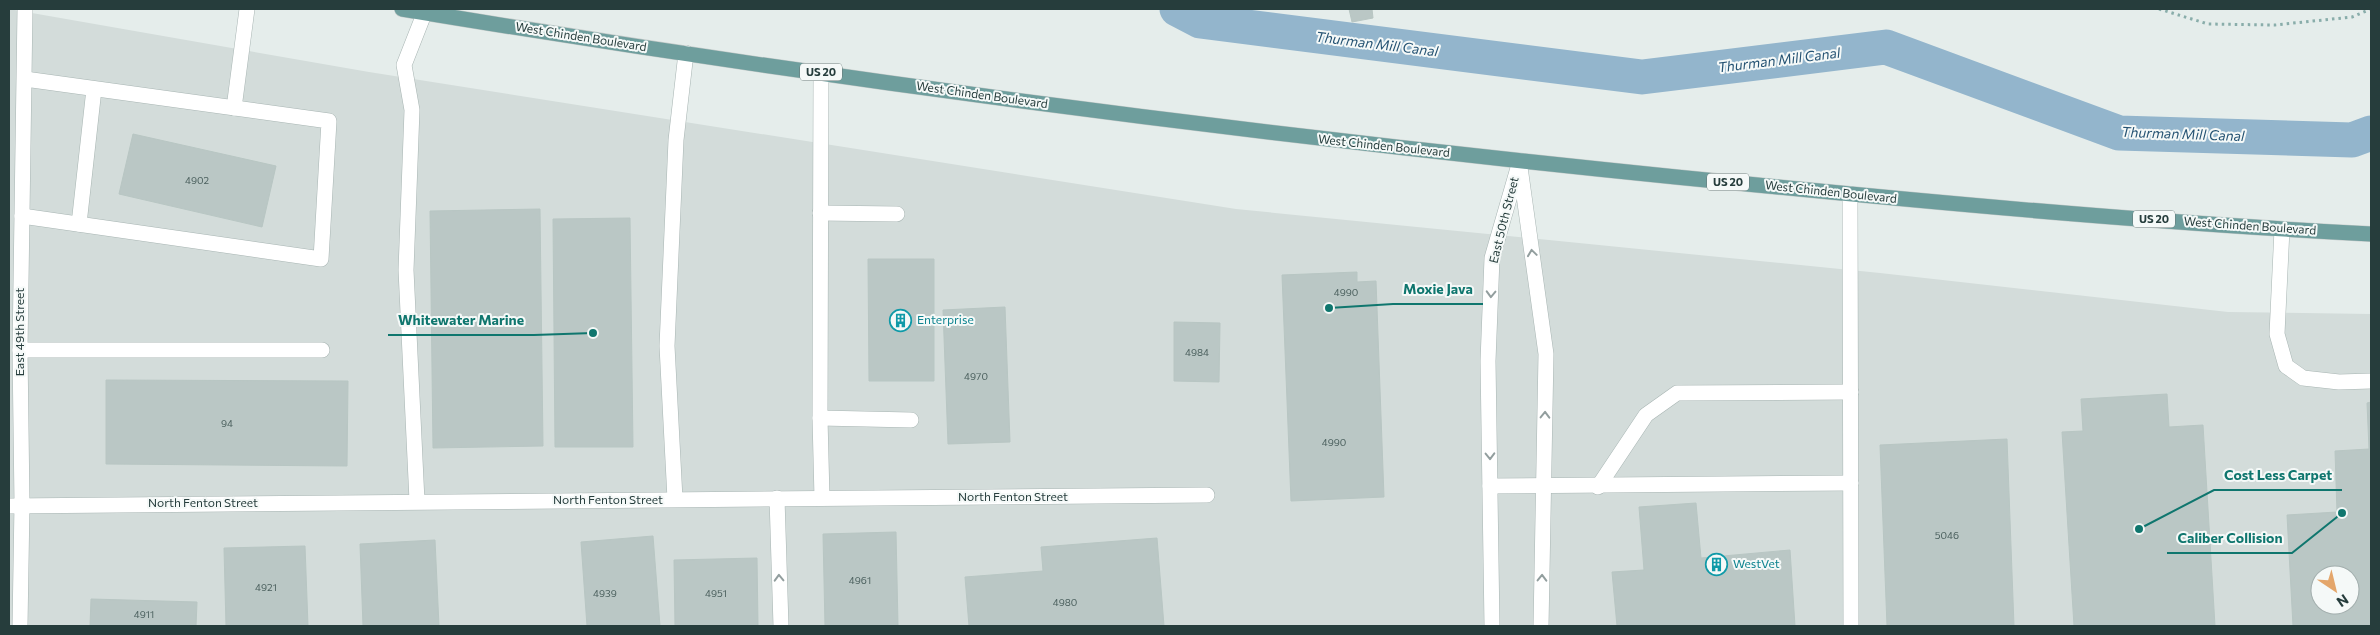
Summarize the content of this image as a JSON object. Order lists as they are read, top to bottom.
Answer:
{
  "streets": {
    "main road": ["West Chinden Boulevard", "US 20"],
    "street": ["East 50th Street", "East 49th Street", "North Fenton Street"]
  },
  "crossings": [
    ["West Chinden Boulevard", "East 50th Street"],
    ["East 49th Street", "North Fenton Street"]
  ],
  "water": ["Thurman Mill Canal"],
  "places": {
    "other": [
      "Moxie Java",
      "Whitewater Marine",
      "Caliber Collision",
      "Cost Less Carpet"
    ],
    "building": ["Enterprise", "WestVet"]
  },
  "house_numbers": [
    "4902",
    "4990",
    "4984",
    "4970",
    "94",
    "4990",
    "5046",
    "4961",
    "4921",
    "4939",
    "4951",
    "4980",
    "4911"
  ],
  "north": "bottom right"
}
